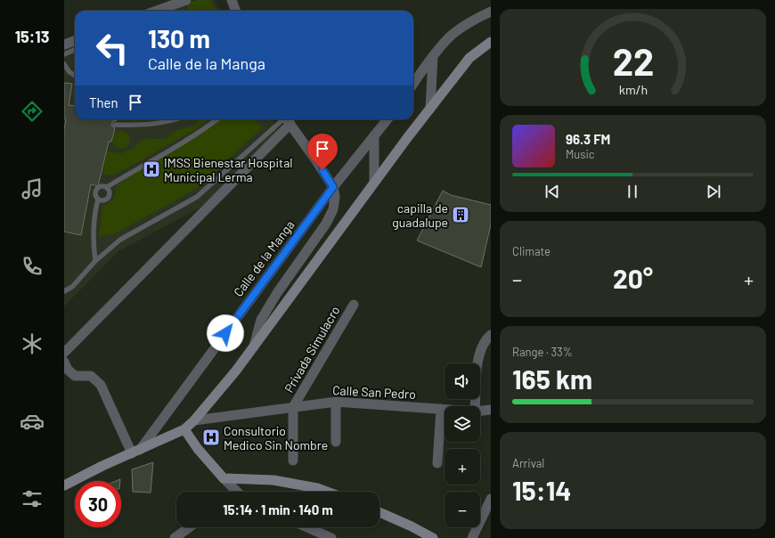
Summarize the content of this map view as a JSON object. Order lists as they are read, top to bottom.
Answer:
{
  "streets": {
    "street": ["Calle de la Manga", "Privada Simulacro", "Calle San Pedro"]
  },
  "crossings": [
    ["Privada Simulacro", "Calle San Pedro"]
  ],
  "places": {
    "hospital": ["IMSS Bienestar Hospital Municipal Lerma", "Consultorio Medico Sin Nombre"],
    "building": ["capilla de guadalupe"]
  },
  "page": {
    "tabs": "15:13",
    "turn": ["130 m", "Calle de la Manga"],
    "then": "Then",
    "song": ["96.3 FM", "Music"],
    "tile": [
      "Climate",
      ["Range · 33%", "165 km"],
      ["Arrival", "15:14"]
    ],
    "heat": ["−", "20°", "+"],
    "map_buttons": ["+", "−"],
    "limit": "30",
    "trip": "15:14 · 1 min · 140 m",
    "gauge": ["22", "km/h"]
  }
}
